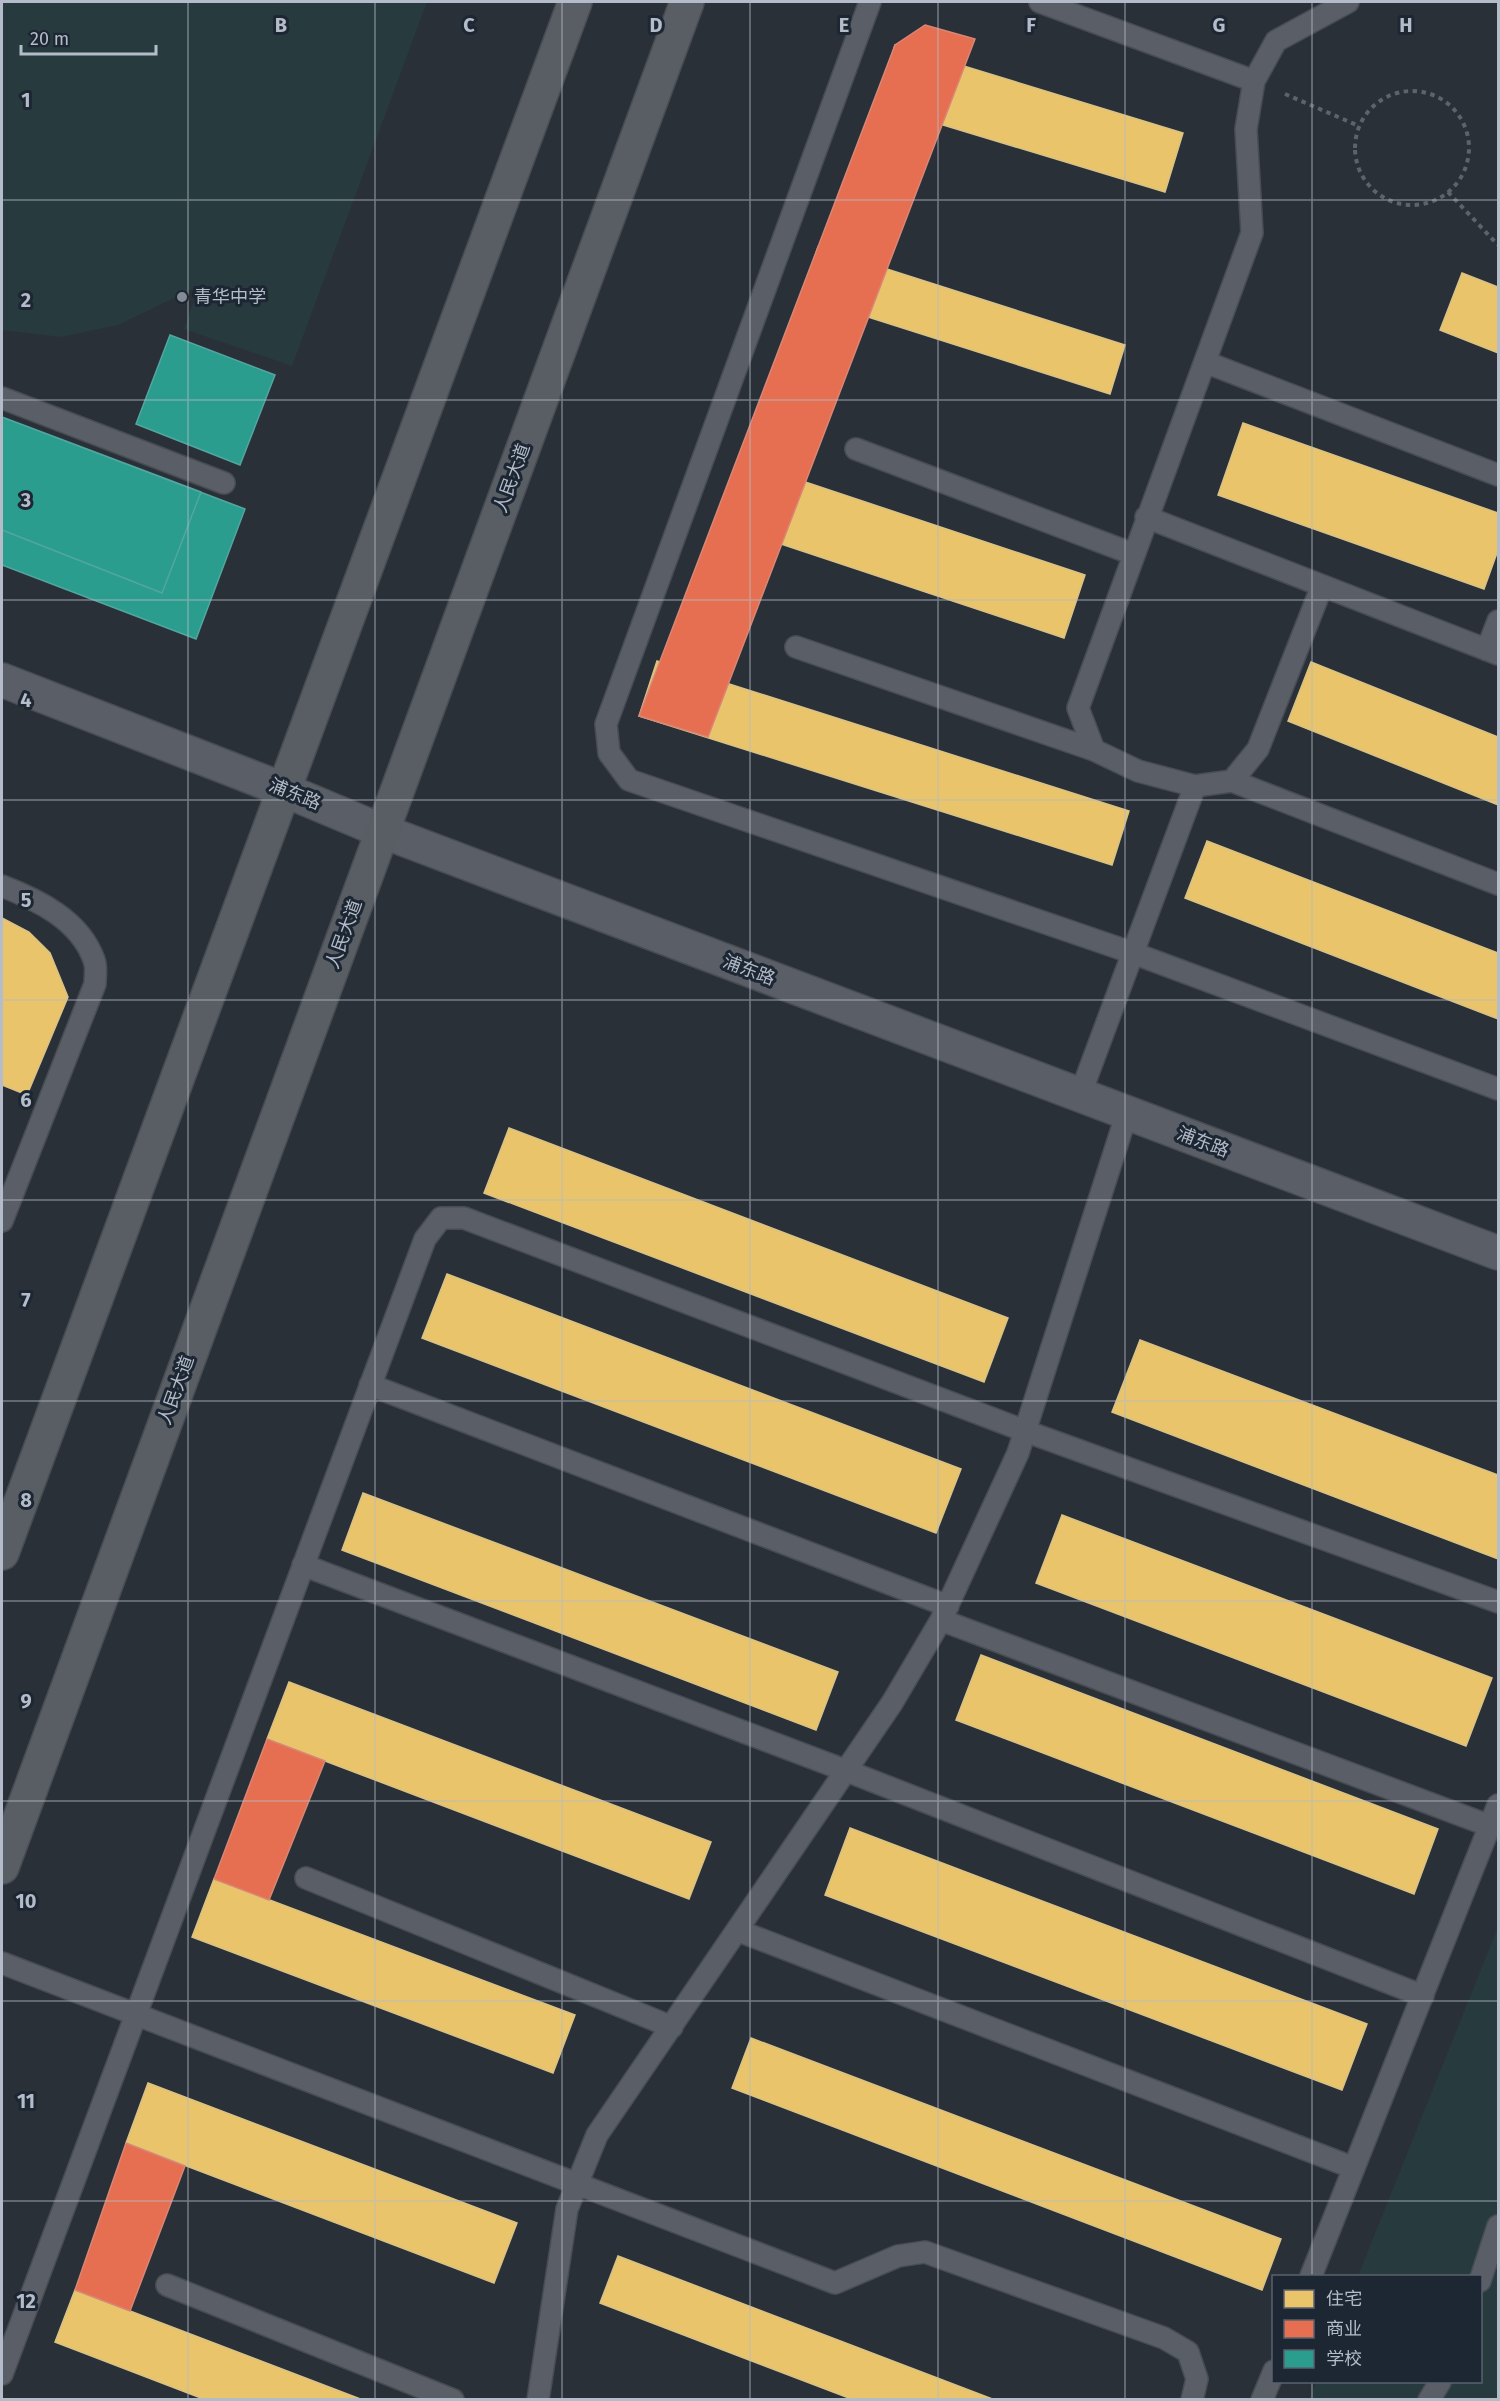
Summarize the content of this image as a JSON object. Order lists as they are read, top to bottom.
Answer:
{
  "streets": {
    "main road": ["人民大道"],
    "street": ["浦东路"]
  },
  "crossings": [
    ["人民大道", "浦东路"]
  ],
  "places": ["青华中学"],
  "legend": ["住宅", "商业", "学校"],
  "scale_bar": "20 m",
  "grid": {
    "columns": [
      "B",
      "C",
      "D",
      "E",
      "F",
      "G",
      "H"
    ],
    "rows": [
      "1",
      "2",
      "3",
      "4",
      "5",
      "6",
      "7",
      "8",
      "9",
      "10",
      "11",
      "12"
    ]
  }
}
